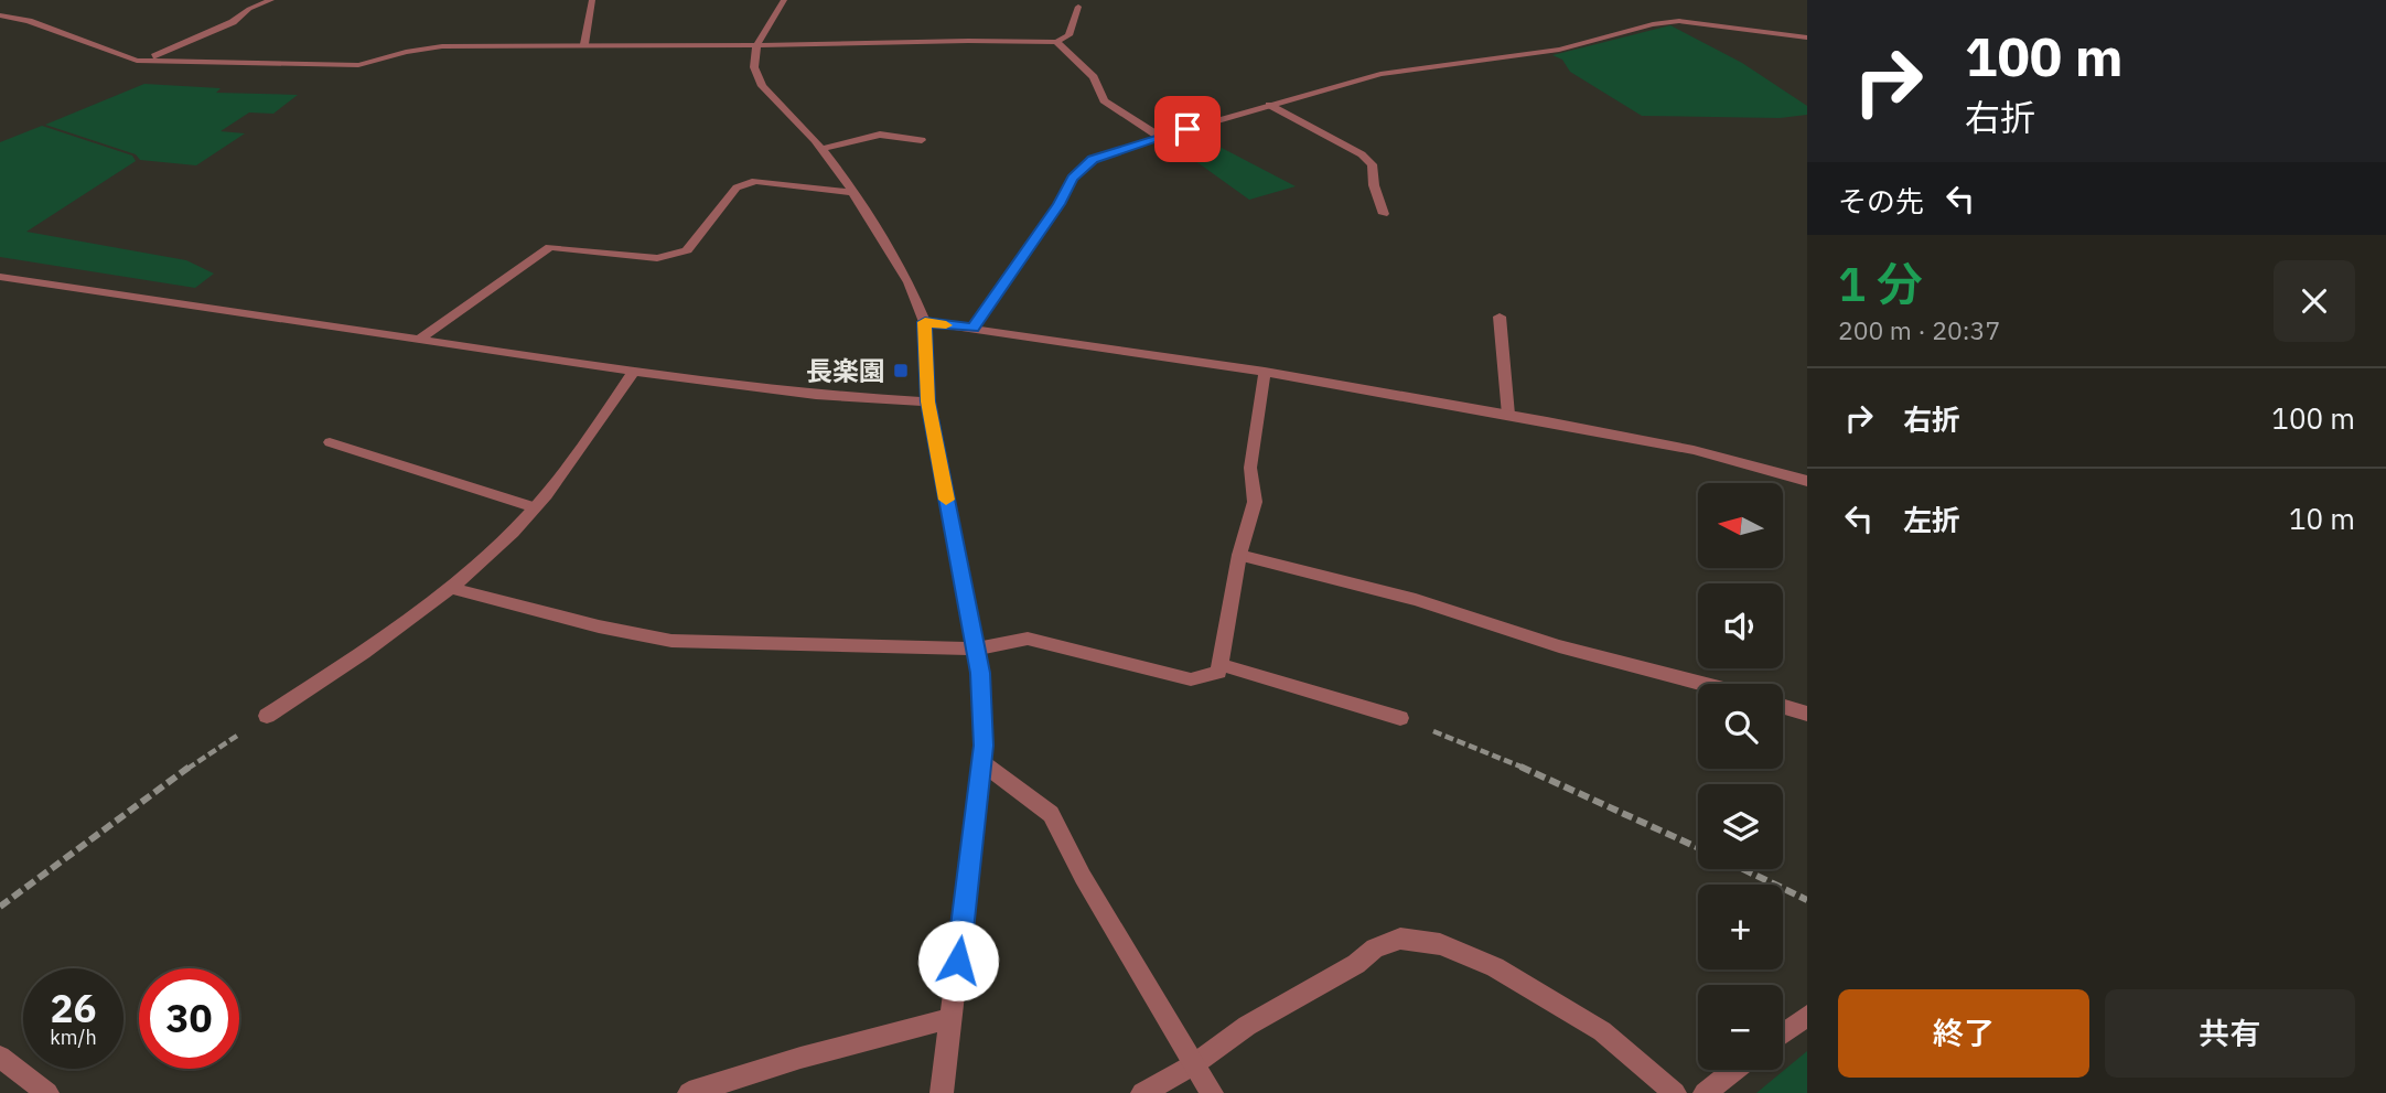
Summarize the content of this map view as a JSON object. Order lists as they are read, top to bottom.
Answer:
{
  "places": {
    "transit": ["長楽園"]
  },
  "north": "left",
  "page": {
    "turn": ["100 m", "右折"],
    "then": "その先",
    "heading": ["1 分", "200 m · 20:37"],
    "list": [
      {
        "name": "右折",
        "value": "100 m"
      },
      {
        "name": "左折",
        "value": "10 m"
      }
    ],
    "map_buttons": ["+", "−"],
    "speed": "26 km/h",
    "limit": "30",
    "buttons": ["終了", "共有"]
  }
}
